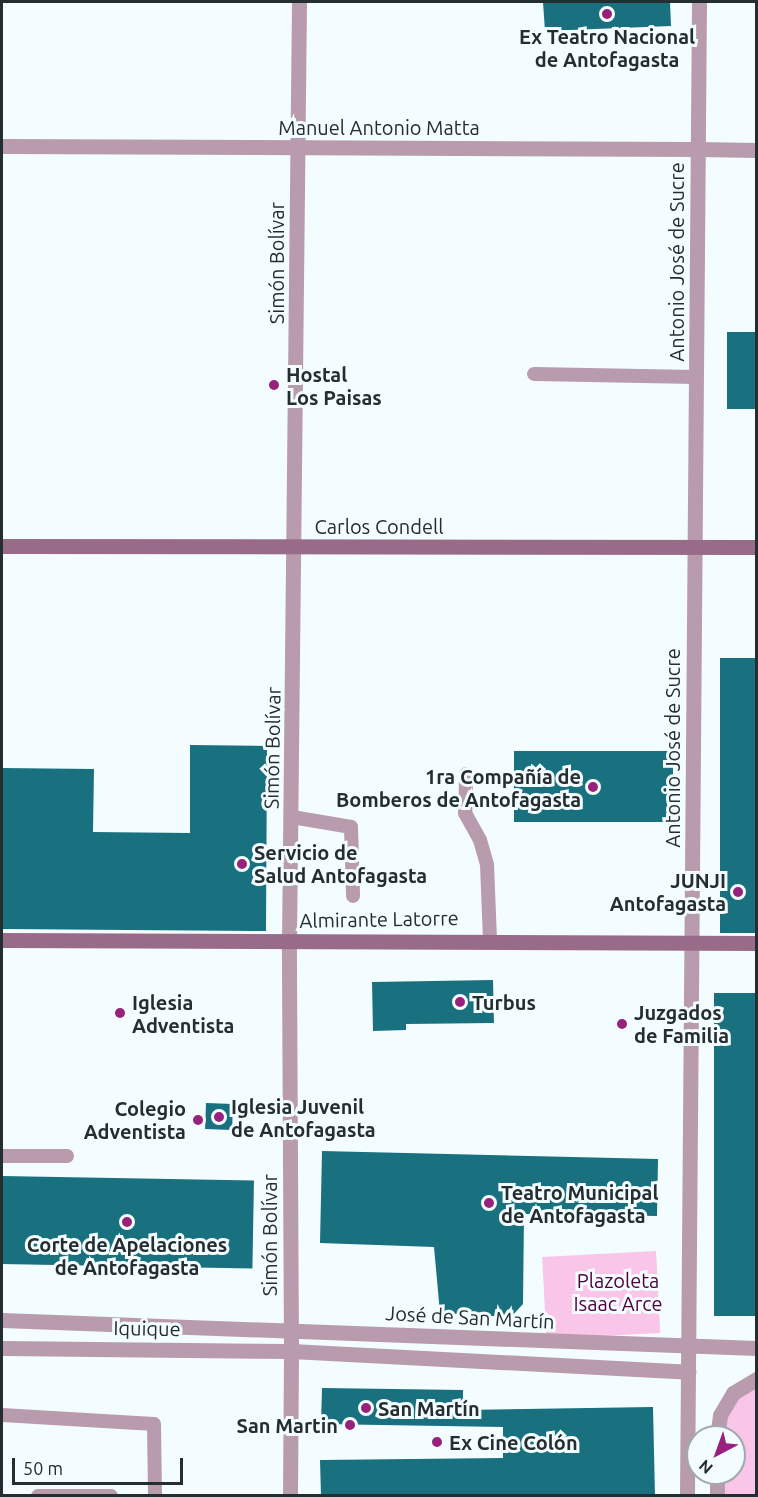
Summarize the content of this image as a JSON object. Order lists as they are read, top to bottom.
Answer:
{
  "streets": {
    "main road": ["Carlos Condell", "Almirante Latorre"],
    "street": [
      "Manuel Antonio Matta",
      "Antonio José de Sucre",
      "Simón Bolívar",
      "José de San Martín",
      "Iquique"
    ]
  },
  "crossings": [
    ["Manuel Antonio Matta", "Antonio José de Sucre"],
    ["Manuel Antonio Matta", "Simón Bolívar"],
    ["Antonio José de Sucre", "Carlos Condell"],
    ["Antonio José de Sucre", "Almirante Latorre"],
    ["Antonio José de Sucre", "José de San Martín"],
    ["Simón Bolívar", "Carlos Condell"],
    ["Simón Bolívar", "Almirante Latorre"],
    ["Simón Bolívar", "José de San Martín"],
    ["Simón Bolívar", "Iquique"],
    ["José de San Martín", "Iquique"]
  ],
  "parks": ["Plazoleta Isaac Arce"],
  "places": [
    "Ex Teatro Nacional de Antofagasta",
    "Hostal Los Paisas",
    "1ra Compañía de Bomberos de Antofagasta",
    "Servicio de Salud Antofagasta",
    "JUNJI Antofagasta",
    "Turbus",
    "Iglesia Adventista",
    "Juzgados de Familia",
    "Iglesia Juvenil de Antofagasta",
    "Colegio Adventista",
    "Teatro Municipal de Antofagasta",
    "Corte de Apelaciones de Antofagasta",
    "San Martín",
    "San Martin",
    "Ex Cine Colón"
  ],
  "scale_bar": "50 m",
  "north": "bottom left"
}
